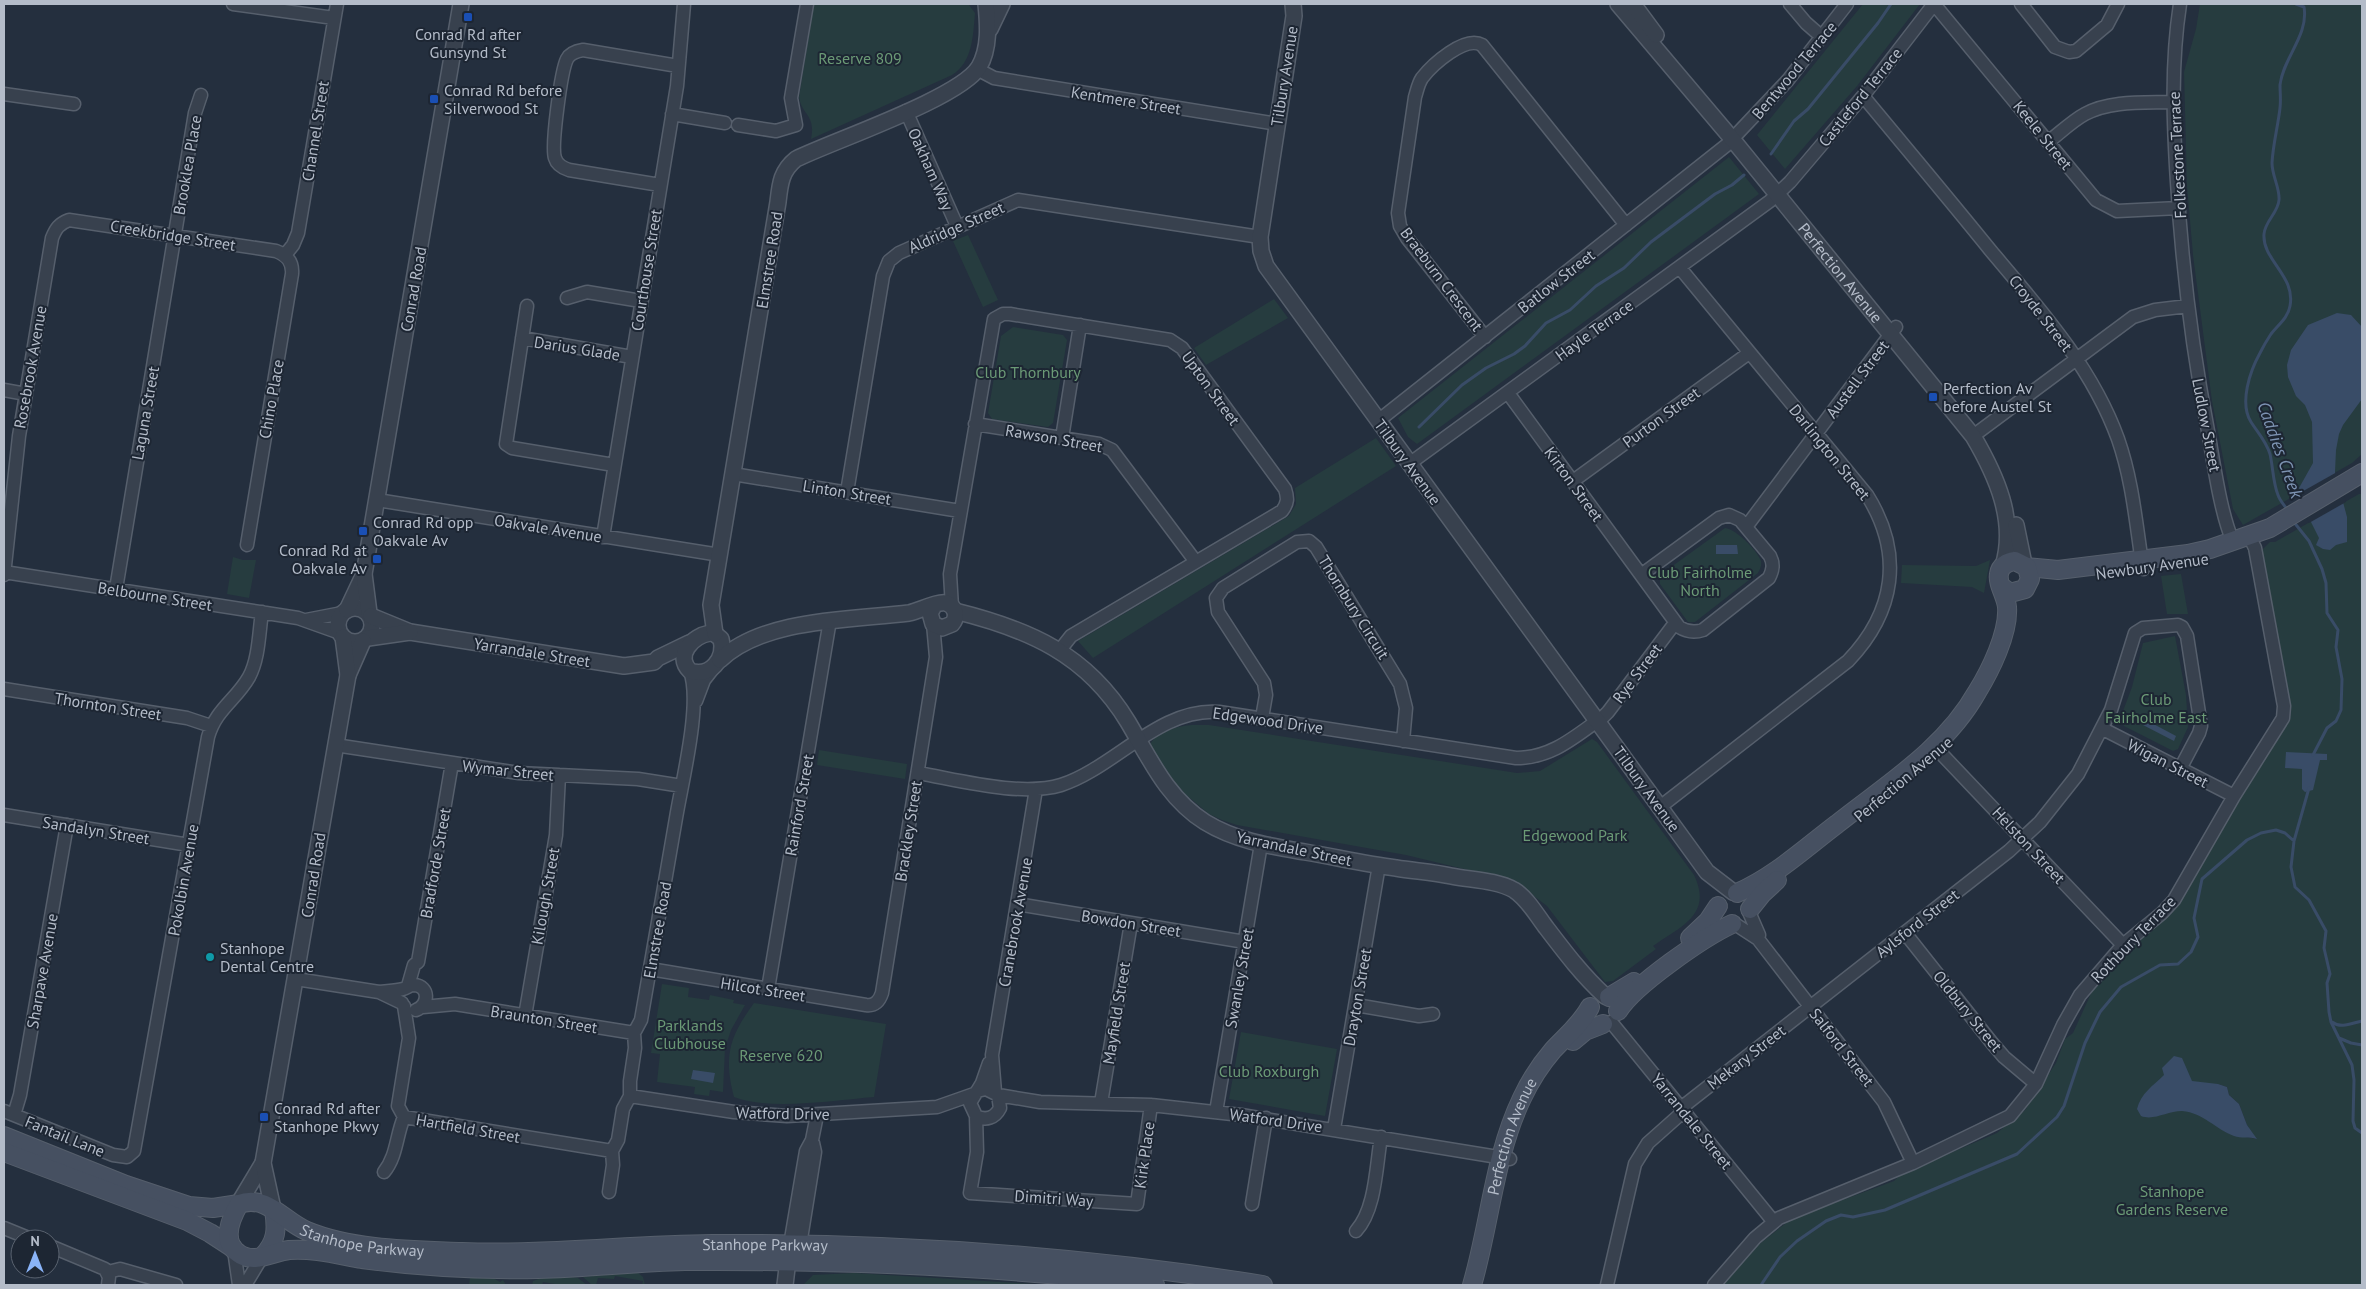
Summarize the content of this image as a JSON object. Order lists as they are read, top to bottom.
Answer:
{
  "streets": {
    "main road": ["Perfection Avenue", "Newbury Avenue", "Stanhope Parkway"],
    "street": [
      "Bentwood Terrace",
      "Tilbury Avenue",
      "Castleford Terrace",
      "Kentmere Street",
      "Channel Street",
      "Keele Street",
      "Folkestone Terrace",
      "Brooklea Place",
      "Oakham Way",
      "Aldridge Street",
      "Creekbridge Street",
      "Elmstree Road",
      "Courthouse Street",
      "Braeburn Crescent",
      "Batlow Street",
      "Conrad Road",
      "Croyde Street",
      "Hayle Terrace",
      "Darius Glade",
      "Rosebrook Avenue",
      "Austell Street",
      "Upton Street",
      "Chino Place",
      "Laguna Street",
      "Purton Street",
      "Ludlow Street",
      "Rawson Street",
      "Darlington Street",
      "Kirton Street",
      "Linton Street",
      "Oakvale Avenue",
      "Belbourne Street",
      "Thornbury Circuit",
      "Yarrandale Street",
      "Rye Street",
      "Thornton Street",
      "Edgewood Drive",
      "Wigan Street",
      "Wymar Street",
      "Rainford Street",
      "Sandalyn Street",
      "Brackley Street",
      "Helston Street",
      "Bradforde Street",
      "Pokolbin Avenue",
      "Kilough Street",
      "Cranebrook Avenue",
      "Bowdon Street",
      "Aylsford Street",
      "Rothbury Terrace",
      "Sharpave Avenue",
      "Swanley Street",
      "Hilcot Street",
      "Drayton Street",
      "Oldbury Street",
      "Mayfield Street",
      "Braunton Street",
      "Salford Street",
      "Mekary Street",
      "Watford Drive",
      "Hartfield Street",
      "Fantail Lane",
      "Kirk Place",
      "Dimitri Way"
    ]
  },
  "crossings": [
    ["Bentwood Terrace", "Perfection Avenue"],
    ["Bentwood Terrace", "Batlow Street"],
    ["Tilbury Avenue", "Kentmere Street"],
    ["Tilbury Avenue", "Aldridge Street"],
    ["Tilbury Avenue", "Perfection Avenue"],
    ["Tilbury Avenue", "Batlow Street"],
    ["Tilbury Avenue", "Hayle Terrace"],
    ["Tilbury Avenue", "Darlington Street"],
    ["Tilbury Avenue", "Rye Street"],
    ["Tilbury Avenue", "Edgewood Drive"],
    ["Tilbury Avenue", "Salford Street"],
    ["Castleford Terrace", "Keele Street"],
    ["Castleford Terrace", "Perfection Avenue"],
    ["Castleford Terrace", "Croyde Street"],
    ["Castleford Terrace", "Hayle Terrace"],
    ["Kentmere Street", "Elmstree Road"],
    ["Channel Street", "Creekbridge Street"],
    ["Channel Street", "Chino Place"],
    ["Keele Street", "Folkestone Terrace"],
    ["Folkestone Terrace", "Ludlow Street"],
    ["Brooklea Place", "Creekbridge Street"],
    ["Brooklea Place", "Laguna Street"],
    ["Oakham Way", "Aldridge Street"],
    ["Oakham Way", "Elmstree Road"],
    ["Aldridge Street", "Linton Street"],
    ["Creekbridge Street", "Rosebrook Avenue"],
    ["Creekbridge Street", "Chino Place"],
    ["Creekbridge Street", "Laguna Street"],
    ["Elmstree Road", "Linton Street"],
    ["Elmstree Road", "Oakvale Avenue"],
    ["Elmstree Road", "Yarrandale Street"],
    ["Elmstree Road", "Wymar Street"],
    ["Elmstree Road", "Hilcot Street"],
    ["Elmstree Road", "Braunton Street"],
    ["Elmstree Road", "Watford Drive"],
    ["Elmstree Road", "Hartfield Street"],
    ["Courthouse Street", "Darius Glade"],
    ["Courthouse Street", "Oakvale Avenue"],
    ["Perfection Avenue", "Batlow Street"],
    ["Perfection Avenue", "Hayle Terrace"],
    ["Perfection Avenue", "Austell Street"],
    ["Perfection Avenue", "Newbury Avenue"],
    ["Perfection Avenue", "Yarrandale Street"],
    ["Perfection Avenue", "Helston Street"],
    ["Perfection Avenue", "Salford Street"],
    ["Perfection Avenue", "Watford Drive"],
    ["Braeburn Crescent", "Batlow Street"],
    ["Conrad Road", "Oakvale Avenue"],
    ["Conrad Road", "Belbourne Street"],
    ["Conrad Road", "Yarrandale Street"],
    ["Conrad Road", "Wymar Street"],
    ["Conrad Road", "Stanhope Parkway"],
    ["Croyde Street", "Newbury Avenue"],
    ["Hayle Terrace", "Darlington Street"],
    ["Hayle Terrace", "Kirton Street"],
    ["Rosebrook Avenue", "Belbourne Street"],
    ["Austell Street", "Darlington Street"],
    ["Upton Street", "Rawson Street"],
    ["Upton Street", "Linton Street"],
    ["Upton Street", "Yarrandale Street"],
    ["Upton Street", "Brackley Street"],
    ["Laguna Street", "Belbourne Street"],
    ["Purton Street", "Darlington Street"],
    ["Purton Street", "Kirton Street"],
    ["Ludlow Street", "Newbury Avenue"],
    ["Kirton Street", "Rye Street"],
    ["Newbury Avenue", "Rothbury Terrace"],
    ["Belbourne Street", "Yarrandale Street"],
    ["Belbourne Street", "Pokolbin Avenue"],
    ["Thornbury Circuit", "Edgewood Drive"],
    ["Yarrandale Street", "Edgewood Drive"],
    ["Yarrandale Street", "Rainford Street"],
    ["Yarrandale Street", "Brackley Street"],
    ["Yarrandale Street", "Rothbury Terrace"],
    ["Yarrandale Street", "Swanley Street"],
    ["Yarrandale Street", "Drayton Street"],
    ["Yarrandale Street", "Mekary Street"],
    ["Rye Street", "Edgewood Drive"],
    ["Thornton Street", "Pokolbin Avenue"],
    ["Edgewood Drive", "Brackley Street"],
    ["Edgewood Drive", "Cranebrook Avenue"],
    ["Wigan Street", "Aylsford Street"],
    ["Wigan Street", "Rothbury Terrace"],
    ["Wymar Street", "Bradforde Street"],
    ["Wymar Street", "Kilough Street"],
    ["Rainford Street", "Hilcot Street"],
    ["Sandalyn Street", "Pokolbin Avenue"],
    ["Sandalyn Street", "Sharpave Avenue"],
    ["Brackley Street", "Hilcot Street"],
    ["Helston Street", "Aylsford Street"],
    ["Helston Street", "Rothbury Terrace"],
    ["Bradforde Street", "Braunton Street"],
    ["Bradforde Street", "Hartfield Street"],
    ["Pokolbin Avenue", "Fantail Lane"],
    ["Kilough Street", "Braunton Street"],
    ["Cranebrook Avenue", "Bowdon Street"],
    ["Cranebrook Avenue", "Watford Drive"],
    ["Bowdon Street", "Swanley Street"],
    ["Bowdon Street", "Mayfield Street"],
    ["Aylsford Street", "Oldbury Street"],
    ["Aylsford Street", "Salford Street"],
    ["Aylsford Street", "Mekary Street"],
    ["Rothbury Terrace", "Oldbury Street"],
    ["Rothbury Terrace", "Salford Street"],
    ["Sharpave Avenue", "Fantail Lane"],
    ["Swanley Street", "Watford Drive"],
    ["Drayton Street", "Watford Drive"],
    ["Mayfield Street", "Watford Drive"],
    ["Braunton Street", "Hartfield Street"],
    ["Salford Street", "Mekary Street"],
    ["Watford Drive", "Kirk Place"],
    ["Kirk Place", "Dimitri Way"]
  ],
  "water": ["Caddies Creek"],
  "parks": [
    "Reserve 809",
    "Club Thornbury",
    "Club Fairholme North",
    "Club Fairholme East",
    "Edgewood Park",
    "Parklands Clubhouse",
    "Reserve 620",
    "Club Roxburgh",
    "Stanhope Gardens Reserve"
  ],
  "places": {
    "transit": [
      "Conrad Rd after Gunsynd St",
      "Conrad Rd before Silverwood St",
      "Perfection Av before Austel St",
      "Conrad Rd opp Oakvale Av",
      "Conrad Rd at Oakvale Av",
      "Conrad Rd after Stanhope Pkwy"
    ],
    "other": ["Stanhope Dental Centre"]
  },
  "north": "top"
}
